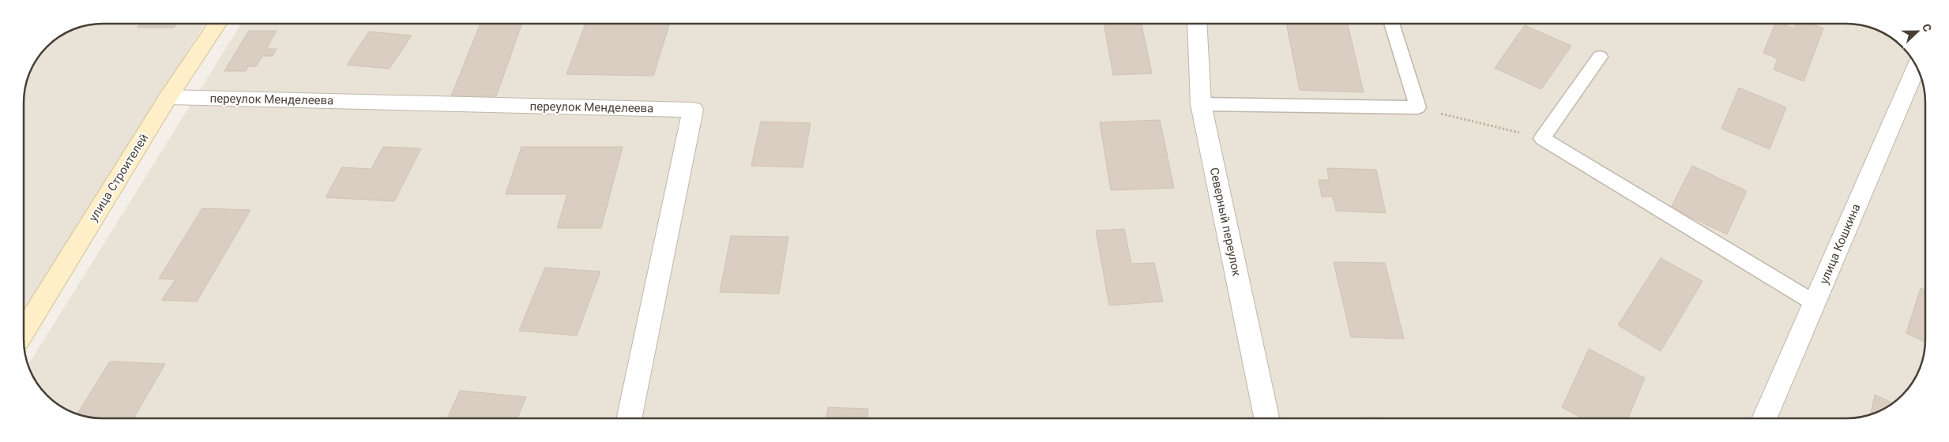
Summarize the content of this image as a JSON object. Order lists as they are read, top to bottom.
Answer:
{
  "streets": {
    "street": [
      "переулок Менделеева",
      "улица Строителей",
      "Северный переулок",
      "улица Кошкина"
    ]
  },
  "crossings": [
    ["переулок Менделеева", "улица Строителей"]
  ],
  "north": "right"
}
